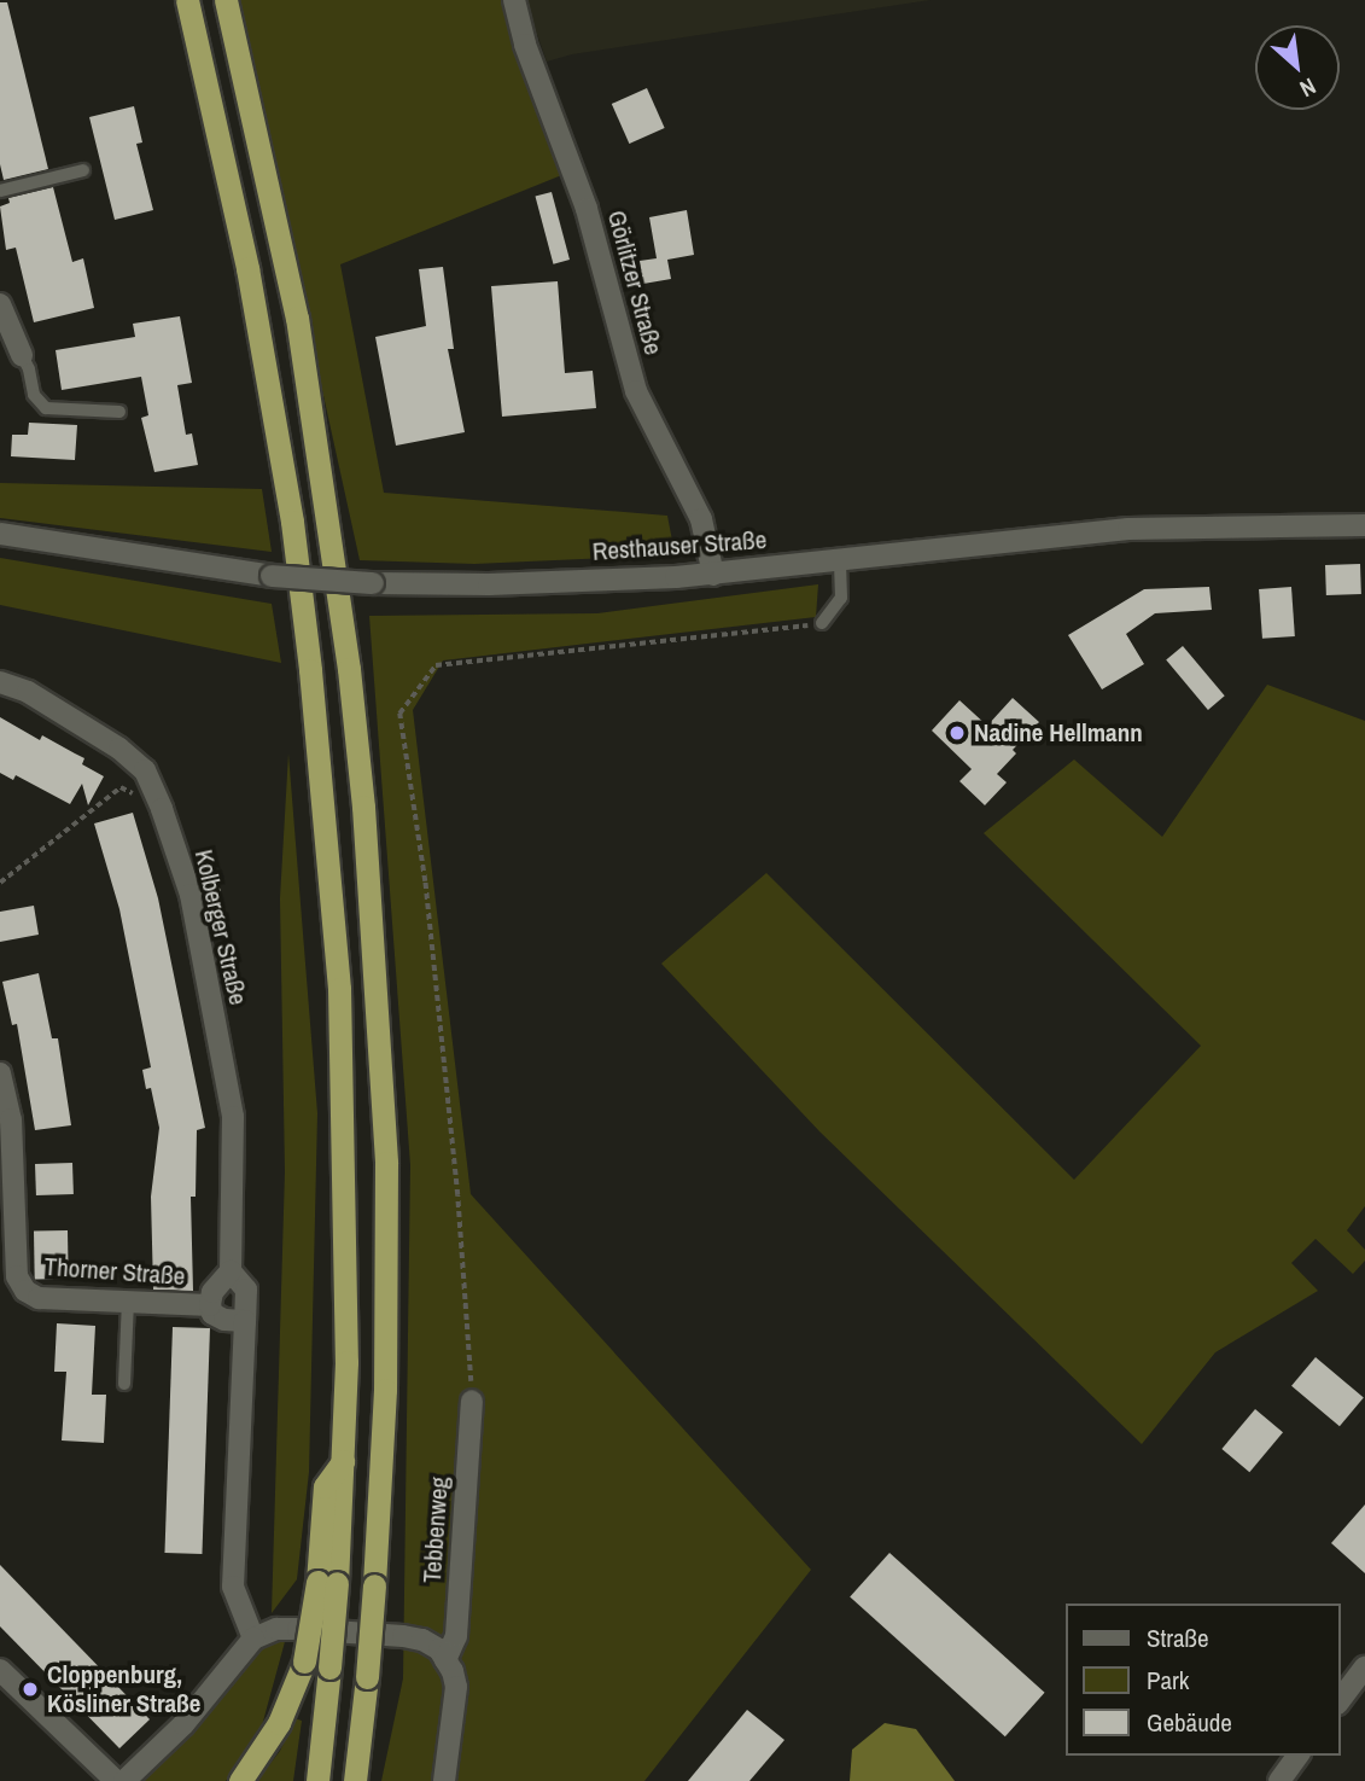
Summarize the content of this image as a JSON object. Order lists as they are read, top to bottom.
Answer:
{
  "streets": {
    "street": [
      "Görlitzer Straße",
      "Resthauser Straße",
      "Kolberger Straße",
      "Thorner Straße",
      "Tebbenweg"
    ]
  },
  "crossings": [
    ["Görlitzer Straße", "Resthauser Straße"],
    ["Kolberger Straße", "Thorner Straße"]
  ],
  "places": ["Nadine Hellmann", "Cloppenburg, Kösliner Straße"],
  "legend": ["Straße", "Park", "Gebäude"],
  "north": "bottom right"
}
